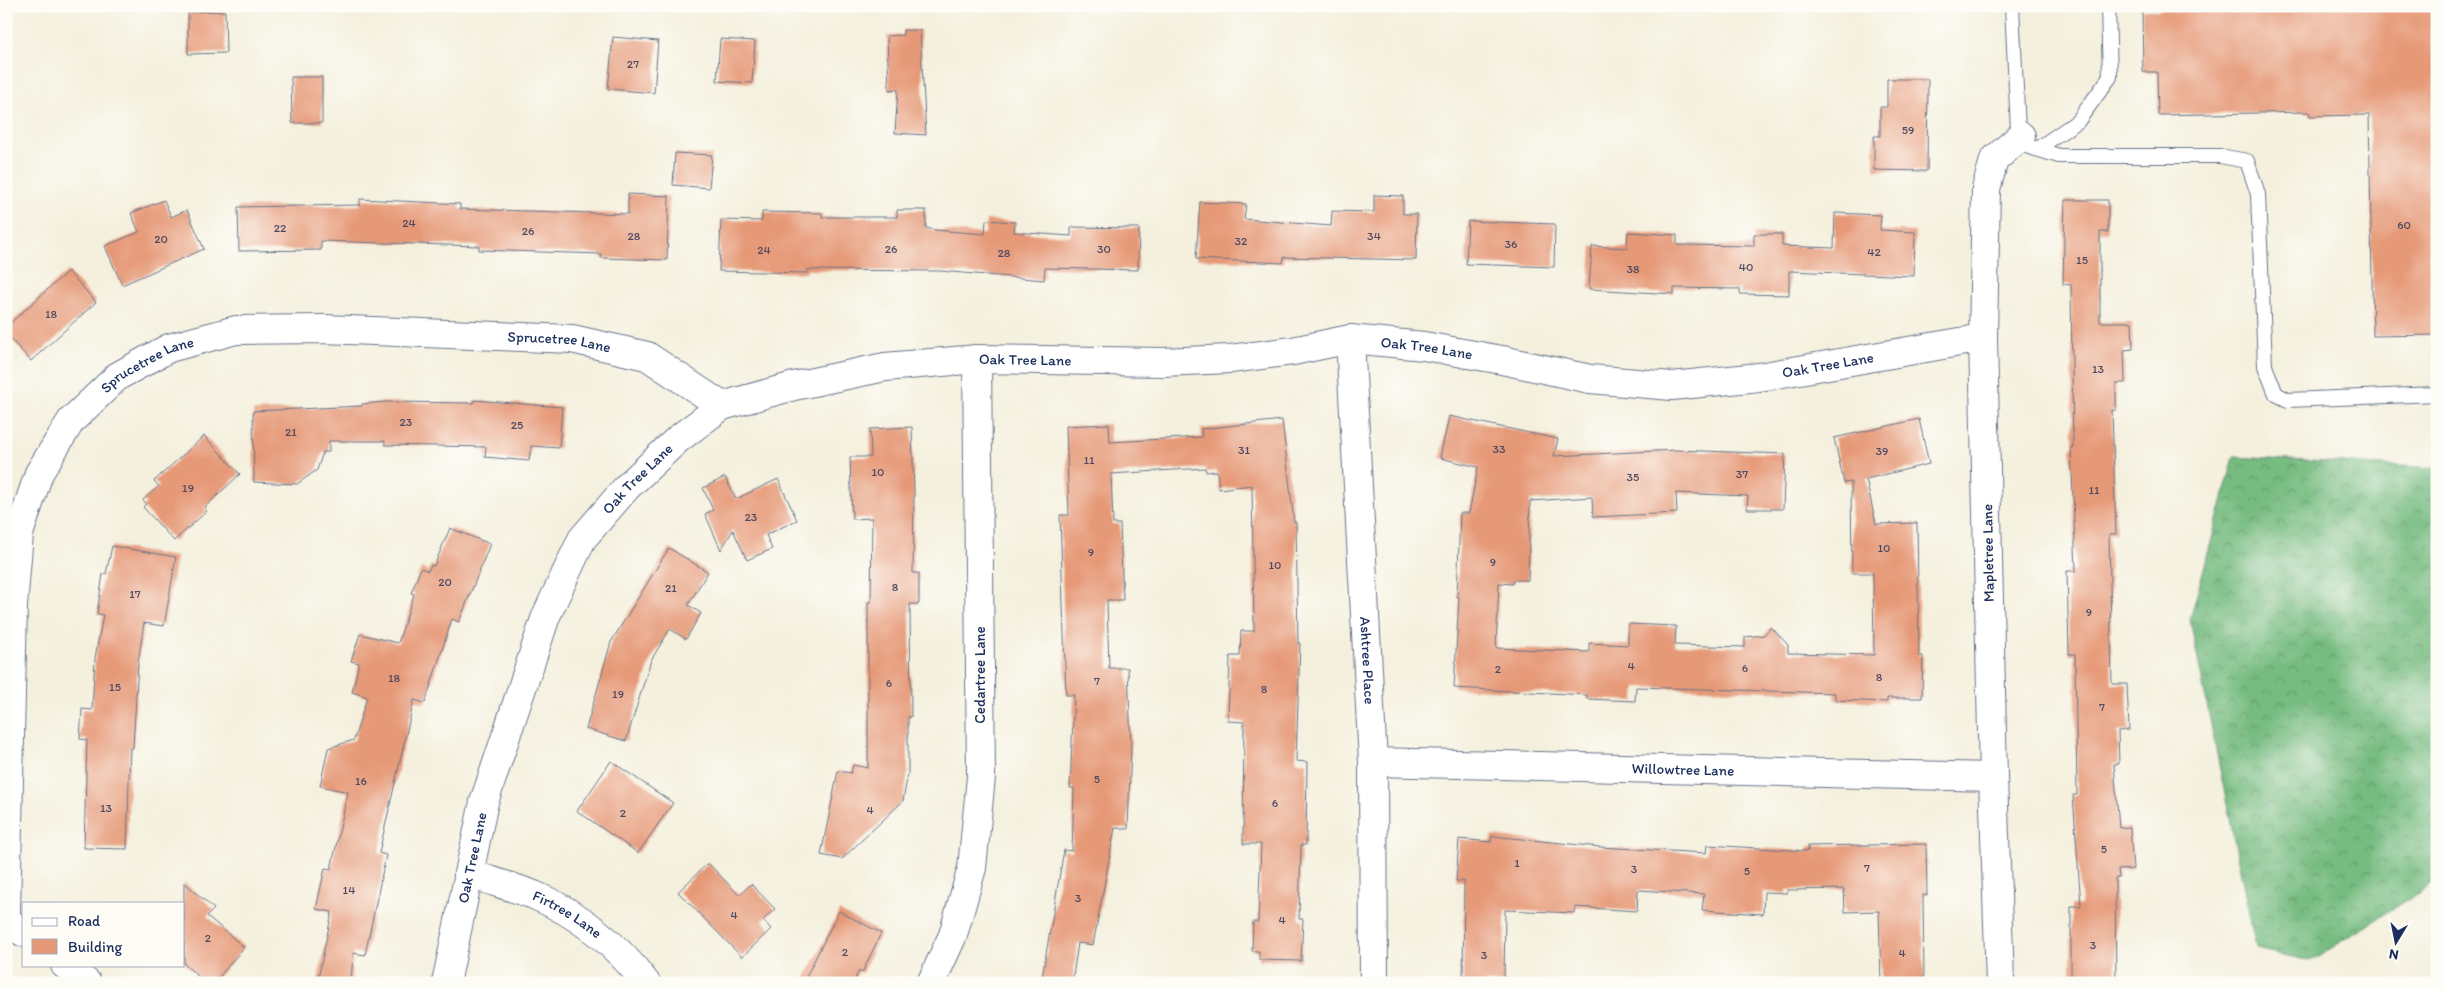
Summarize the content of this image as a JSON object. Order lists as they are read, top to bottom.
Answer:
{
  "streets": {
    "street": [
      "Sprucetree Lane",
      "Oak Tree Lane",
      "Mapletree Lane",
      "Ashtree Place",
      "Cedartree Lane",
      "Willowtree Lane",
      "Firtree Lane"
    ]
  },
  "crossings": [
    ["Sprucetree Lane", "Oak Tree Lane"],
    ["Oak Tree Lane", "Mapletree Lane"],
    ["Oak Tree Lane", "Ashtree Place"],
    ["Oak Tree Lane", "Cedartree Lane"],
    ["Oak Tree Lane", "Firtree Lane"],
    ["Mapletree Lane", "Willowtree Lane"],
    ["Ashtree Place", "Willowtree Lane"]
  ],
  "house_numbers": [
    "27",
    "59",
    "24",
    "60",
    "22",
    "26",
    "28",
    "34",
    "20",
    "32",
    "36",
    "26",
    "30",
    "24",
    "42",
    "28",
    "15",
    "40",
    "38",
    "18",
    "13",
    "23",
    "25",
    "21",
    "33",
    "31",
    "39",
    "11",
    "10",
    "37",
    "35",
    "19",
    "11",
    "23",
    "10",
    "9",
    "9",
    "10",
    "20",
    "8",
    "21",
    "17",
    "9",
    "4",
    "6",
    "2",
    "8",
    "18",
    "7",
    "6",
    "15",
    "8",
    "19",
    "7",
    "5",
    "16",
    "6",
    "13",
    "4",
    "2",
    "5",
    "1",
    "7",
    "3",
    "5",
    "14",
    "3",
    "4",
    "4",
    "2",
    "3",
    "2",
    "4",
    "3"
  ],
  "legend": ["Road", "Building"],
  "north": "bottom"
}
